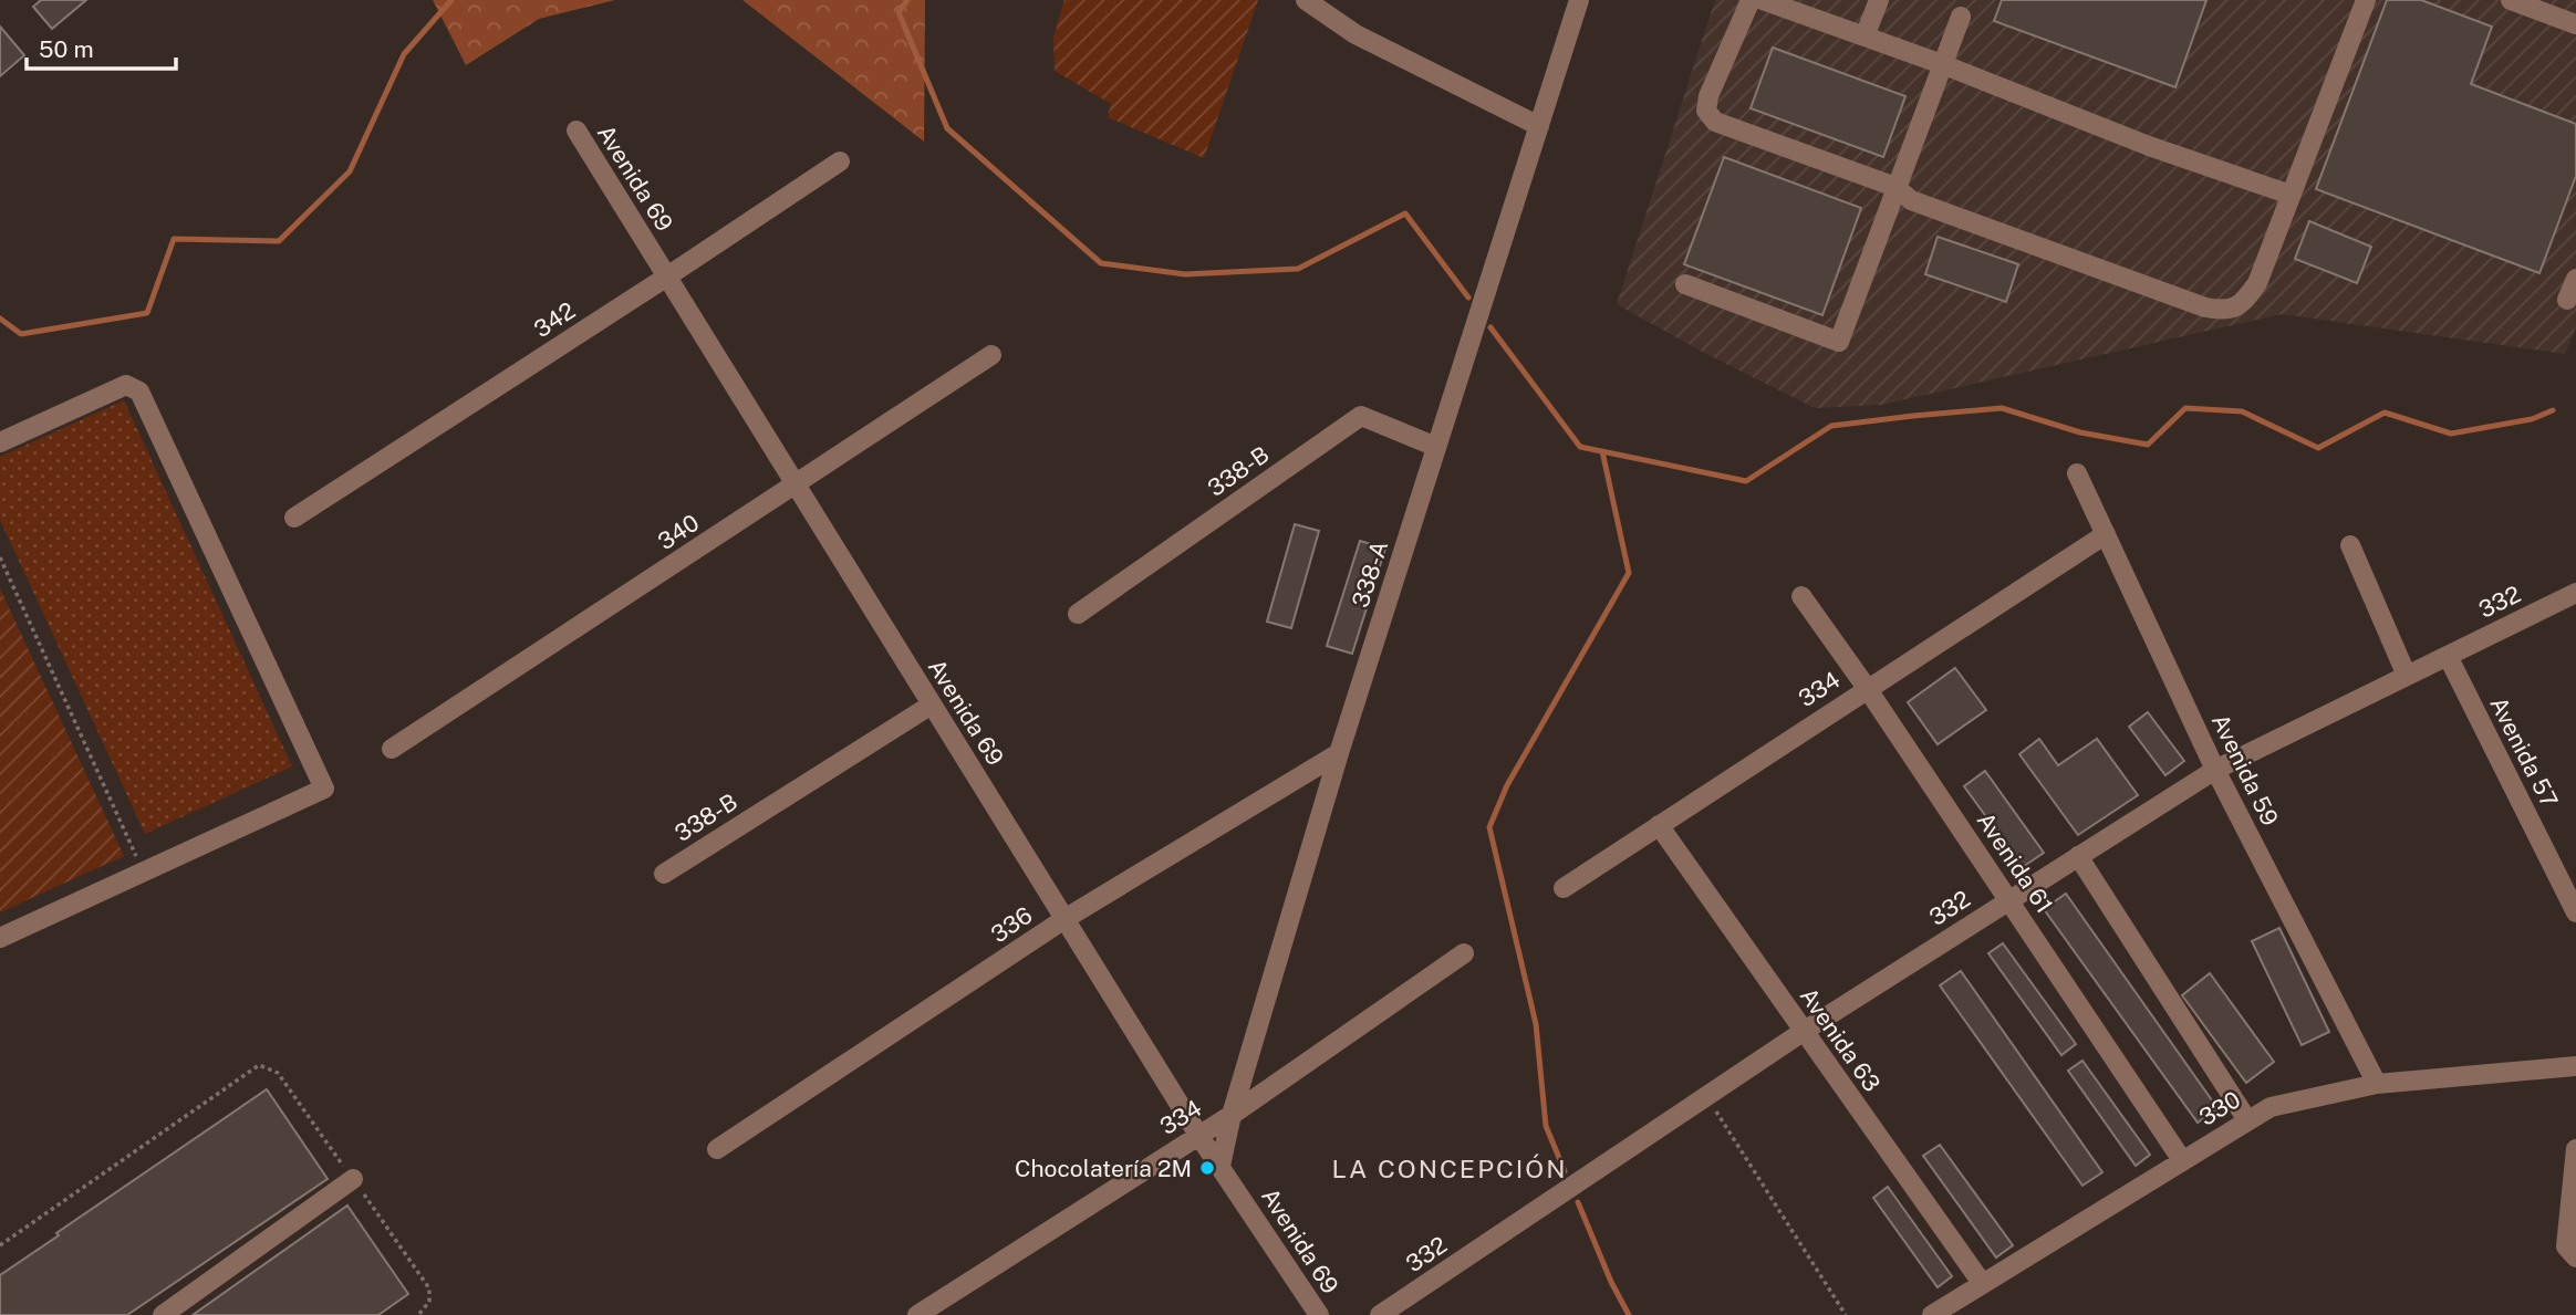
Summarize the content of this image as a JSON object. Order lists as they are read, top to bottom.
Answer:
{
  "streets": {
    "street": [
      "Avenida 69",
      "342",
      "338-B",
      "340",
      "338-A",
      "332",
      "334",
      "Avenida 57",
      "Avenida 59",
      "Avenida 61",
      "336",
      "Avenida 63",
      "330"
    ]
  },
  "crossings": [
    ["Avenida 69", "342"],
    ["Avenida 69", "338-B"],
    ["Avenida 69", "340"],
    ["Avenida 69", "338-A"],
    ["Avenida 69", "334"],
    ["Avenida 69", "336"],
    ["338-B", "338-A"],
    ["338-A", "334"],
    ["338-A", "336"],
    ["332", "Avenida 57"],
    ["332", "Avenida 59"],
    ["332", "Avenida 61"],
    ["332", "Avenida 63"],
    ["334", "Avenida 59"],
    ["334", "Avenida 61"],
    ["334", "Avenida 63"],
    ["Avenida 59", "330"],
    ["Avenida 61", "330"],
    ["Avenida 63", "330"]
  ],
  "districts": ["LA CONCEPCIÓN"],
  "places": ["Chocolatería 2M"],
  "scale_bar": "50 m"
}
